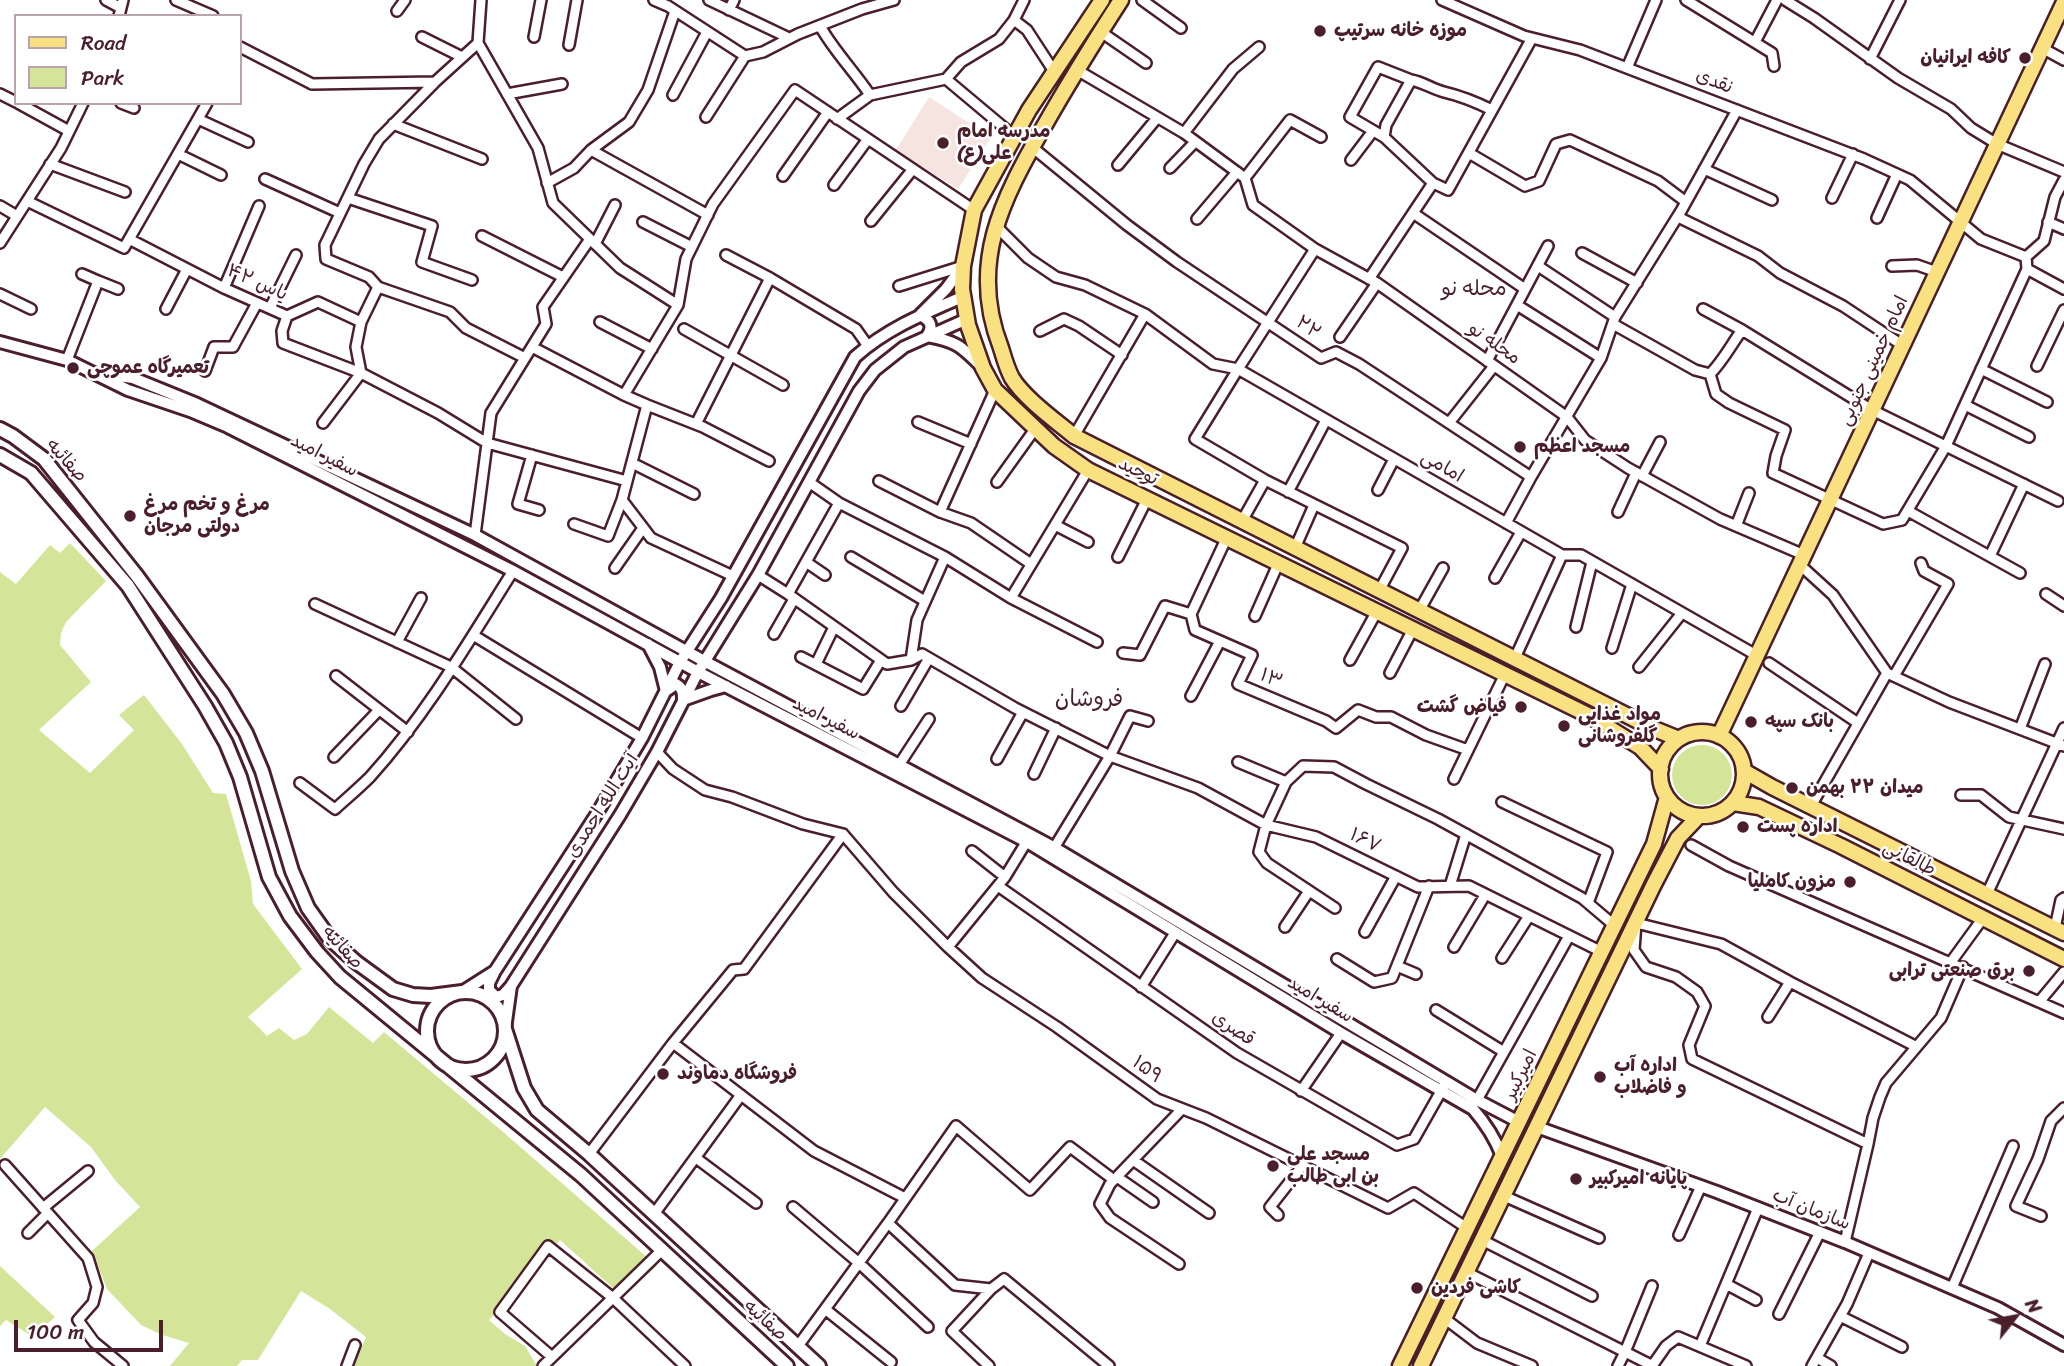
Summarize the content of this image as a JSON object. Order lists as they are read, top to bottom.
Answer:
{
  "streets": {
    "main road": [
      "امام خمینی جنوبی",
      "صفائیه",
      "توحید",
      "طالقانی",
      "امیرکبیر"
    ],
    "street": [
      "نقدی",
      "یاس ۴۲",
      "۲۲",
      "محله نو",
      "سفیر امید",
      "امامی",
      "۱۳",
      "آیت الله احمدی",
      "۱۶۷",
      "قصری",
      "۱۵۹",
      "سازمان آب"
    ]
  },
  "crossings": [
    ["نقدی", "امام خمینی جنوبی"],
    ["۲۲", "توحید"],
    ["محله نو", "امام خمینی جنوبی"],
    ["امام خمینی جنوبی", "امامی"],
    ["امام خمینی جنوبی", "توحید"],
    ["امام خمینی جنوبی", "طالقانی"],
    ["امام خمینی جنوبی", "امیرکبیر"],
    ["سفیر امید", "آیت الله احمدی"],
    ["سفیر امید", "قصری"],
    ["سفیر امید", "امیرکبیر"],
    ["صفائیه", "آیت الله احمدی"],
    ["امامی", "توحید"],
    ["توحید", "آیت الله احمدی"],
    ["توحید", "طالقانی"],
    ["توحید", "امیرکبیر"],
    ["۱۶۷", "امیرکبیر"],
    ["طالقانی", "امیرکبیر"],
    ["۱۵۹", "امیرکبیر"],
    ["امیرکبیر", "سازمان آب"]
  ],
  "districts": ["محله نو", "فروشان"],
  "places": [
    "موزه خانه سرتیپ",
    "کافه ایرانیان",
    "مدرسه امام علی(ع)",
    "تعمیرگاه عموچی",
    "مسجد اعظم",
    "مرغ و تخم مرغ دولتی مرجان",
    "فیاض گشت",
    "بانک سپه",
    "مواد غذایی گلفروشانی",
    "میدان ۲۲ بهمن",
    "اداره پست",
    "مزون کاملیا",
    "برق صنعتی ترابی",
    "فروشگاه دماوند",
    "اداره آب و فاضلاب",
    "مسجد علی بن ابی طالب",
    "پایانه امیرکبیر",
    "کاشی فردین"
  ],
  "legend": ["Road", "Park"],
  "scale_bar": "100 m",
  "north": "top right"
}
